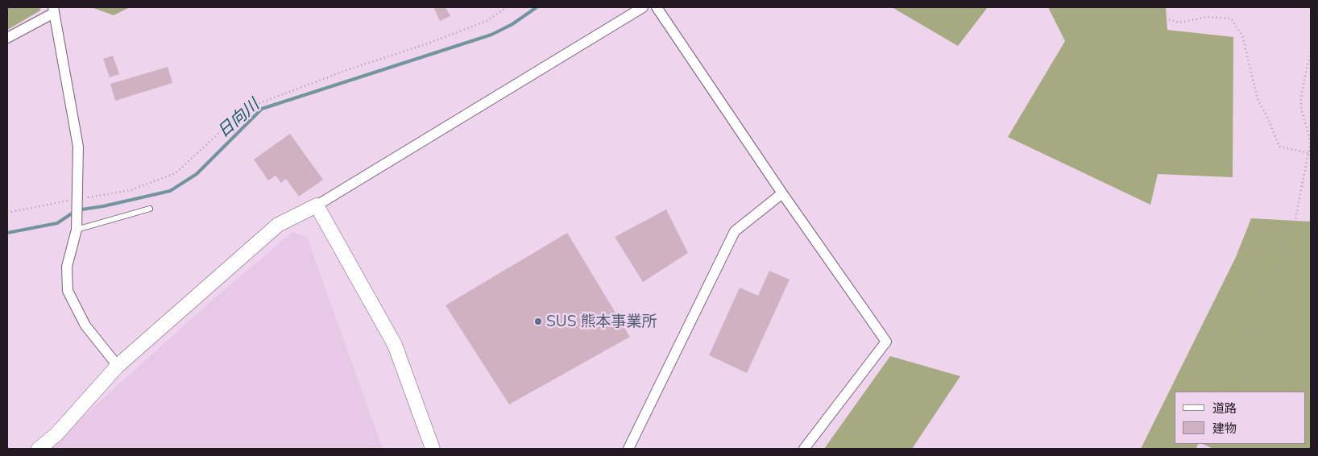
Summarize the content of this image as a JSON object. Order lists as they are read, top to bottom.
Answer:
{
  "water": ["日向川"],
  "places": ["SUS 熊本事業所"],
  "legend": ["道路", "建物"]
}
